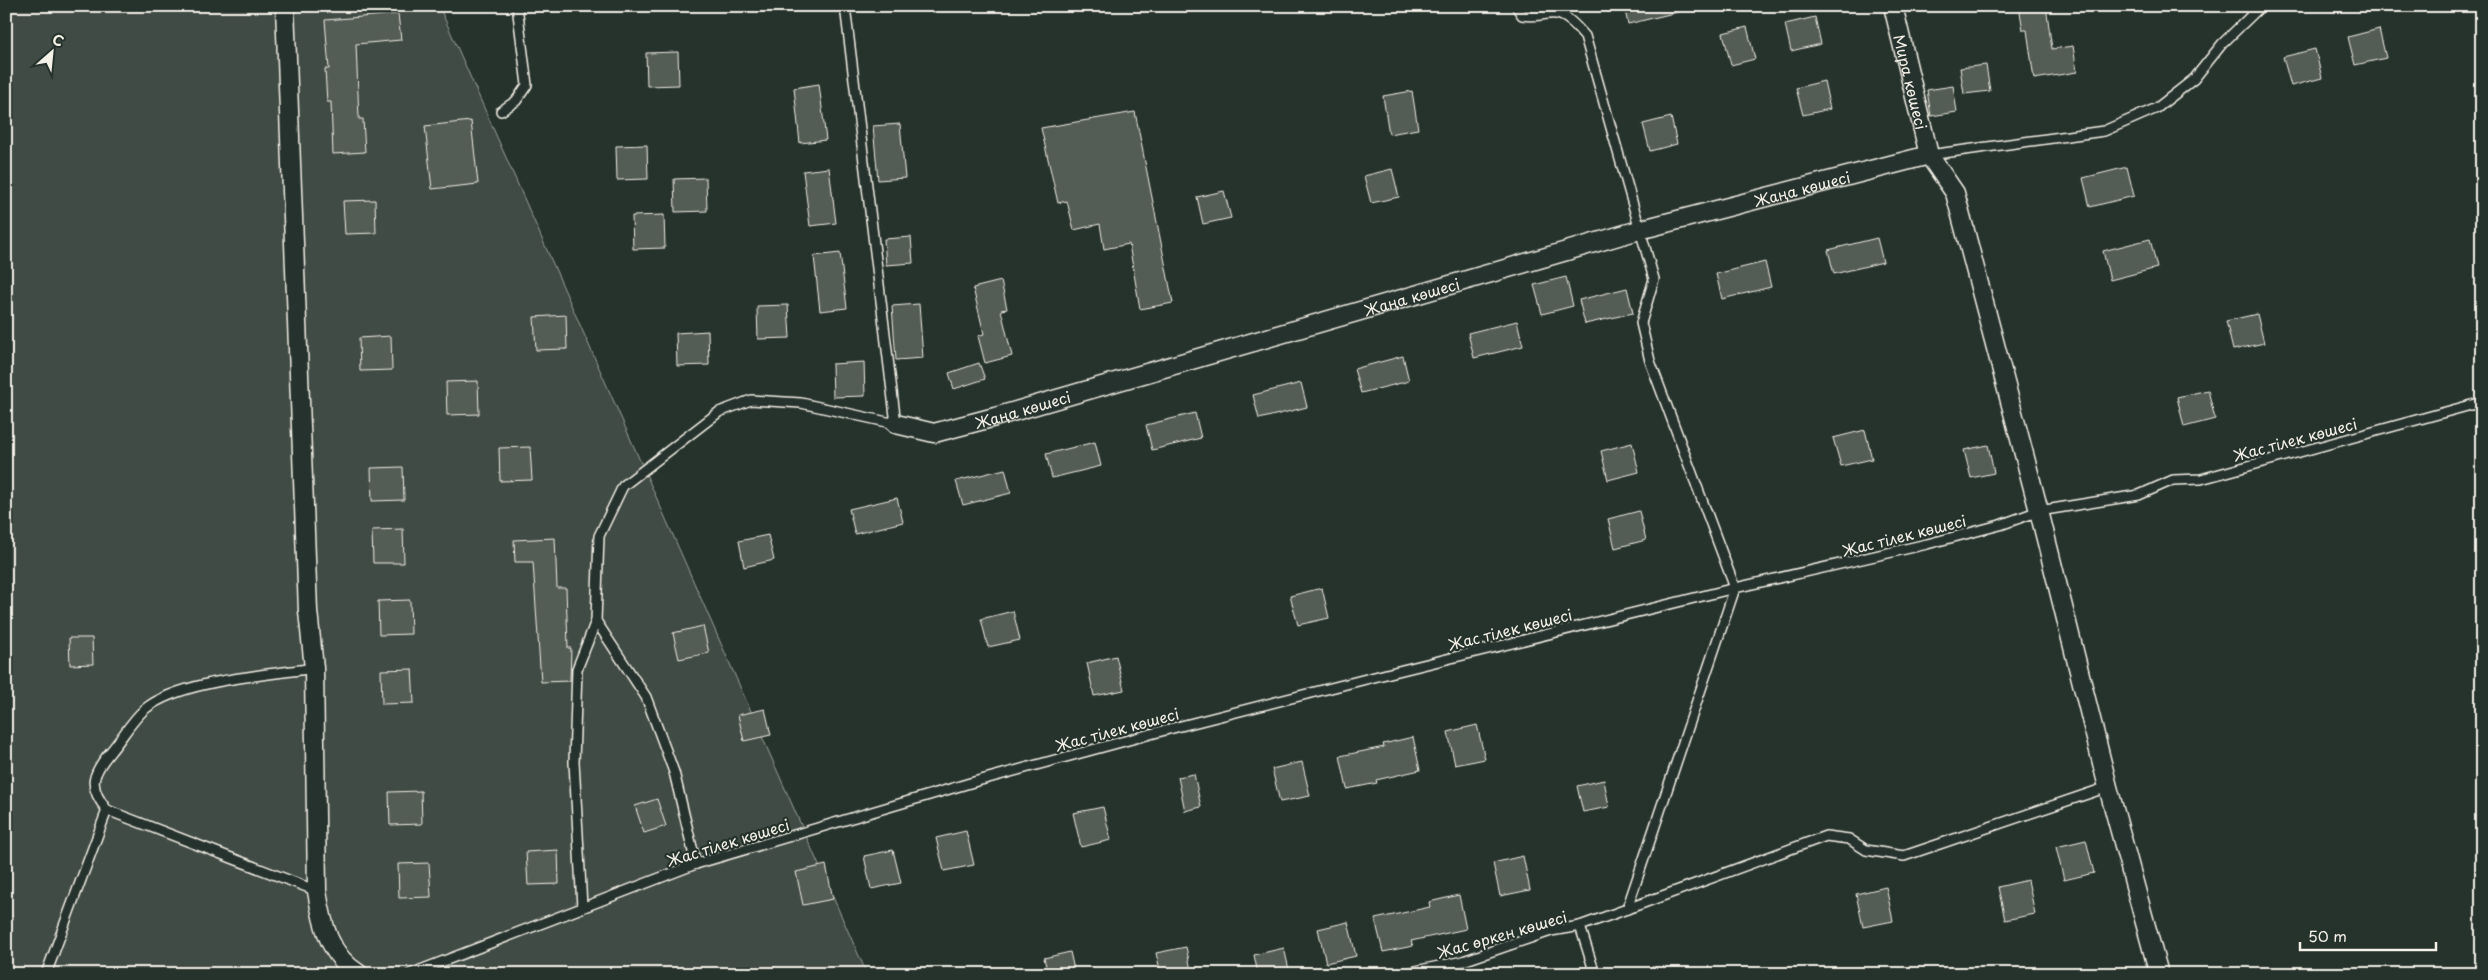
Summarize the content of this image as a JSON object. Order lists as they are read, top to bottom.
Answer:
{
  "streets": {
    "street": ["Мира көшесі", "Жаңа көшесі"],
    "lane": ["Жас тілек көшесі", "Жас өркен көшесі"]
  },
  "crossings": [
    ["Мира көшесі", "Жаңа көшесі"]
  ],
  "scale_bar": "50 m",
  "north": "top right"
}
